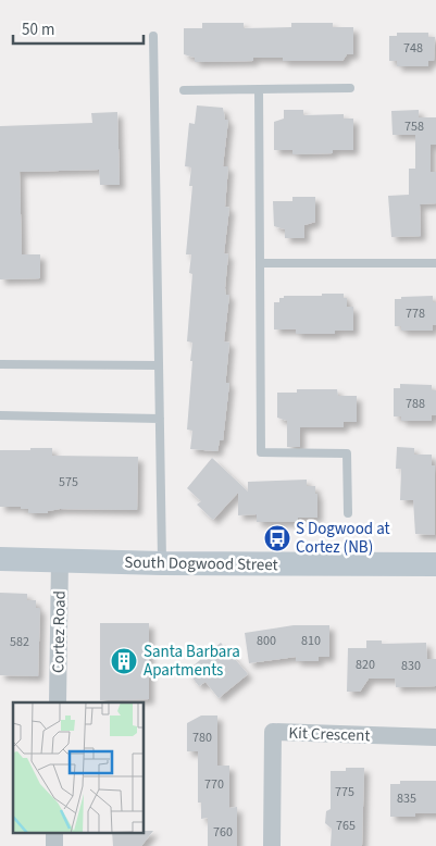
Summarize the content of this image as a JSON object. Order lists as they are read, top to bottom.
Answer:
{
  "streets": {
    "main road": ["South Dogwood Street"],
    "street": ["Cortez Road", "Kit Crescent"]
  },
  "crossings": [
    ["South Dogwood Street", "Cortez Road"]
  ],
  "places": {
    "bus stop": ["S Dogwood at Cortez (NB)"],
    "building": ["Santa Barbara Apartments"]
  },
  "house_numbers": [
    "748",
    "758",
    "778",
    "788",
    "575",
    "800",
    "810",
    "582",
    "820",
    "830",
    "780",
    "770",
    "775",
    "835",
    "765",
    "760"
  ],
  "scale_bar": "50 m"
}
